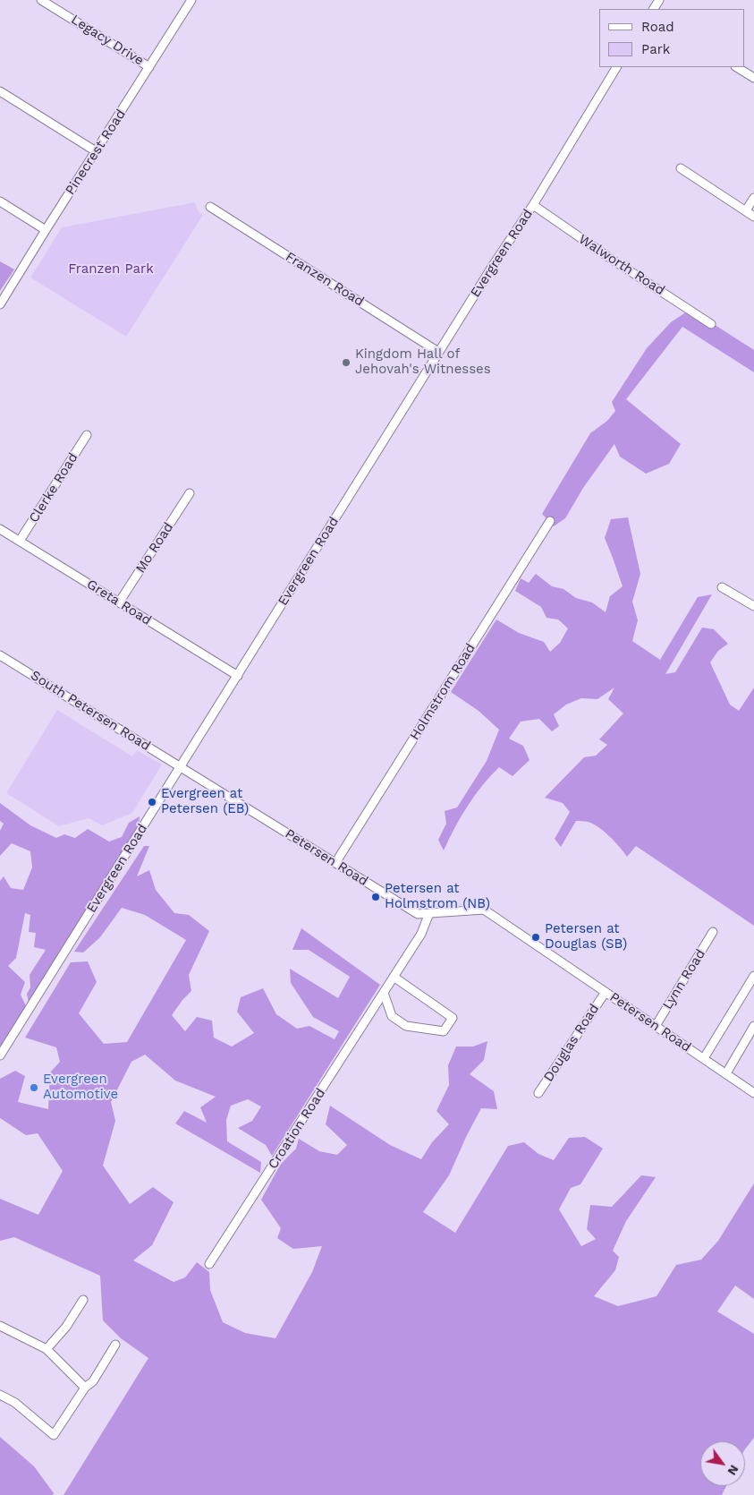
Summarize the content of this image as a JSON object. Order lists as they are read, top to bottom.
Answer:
{
  "streets": {
    "street": [
      "Legacy Drive",
      "Pinecrest Road",
      "Evergreen Road",
      "Walworth Road",
      "Franzen Road",
      "Clerke Road",
      "Mo Road",
      "Greta Road",
      "Holmstrom Road",
      "South Petersen Road",
      "Petersen Road",
      "Lynn Road",
      "Douglas Road",
      "Croation Road"
    ]
  },
  "crossings": [
    ["Legacy Drive", "Pinecrest Road"],
    ["Evergreen Road", "Walworth Road"],
    ["Evergreen Road", "Franzen Road"],
    ["Evergreen Road", "Greta Road"],
    ["Evergreen Road", "South Petersen Road"],
    ["Evergreen Road", "Petersen Road"],
    ["Clerke Road", "Greta Road"],
    ["Mo Road", "Greta Road"],
    ["Holmstrom Road", "Petersen Road"],
    ["South Petersen Road", "Petersen Road"],
    ["Petersen Road", "Lynn Road"],
    ["Petersen Road", "Douglas Road"],
    ["Petersen Road", "Croation Road"]
  ],
  "parks": ["Franzen Park"],
  "places": [
    "Kingdom Hall of Jehovah's Witnesses",
    "Evergreen at Petersen (EB)",
    "Petersen at Holmstrom (NB)",
    "Petersen at Douglas (SB)",
    "Evergreen Automotive"
  ],
  "legend": ["Road", "Park"],
  "north": "bottom right"
}
